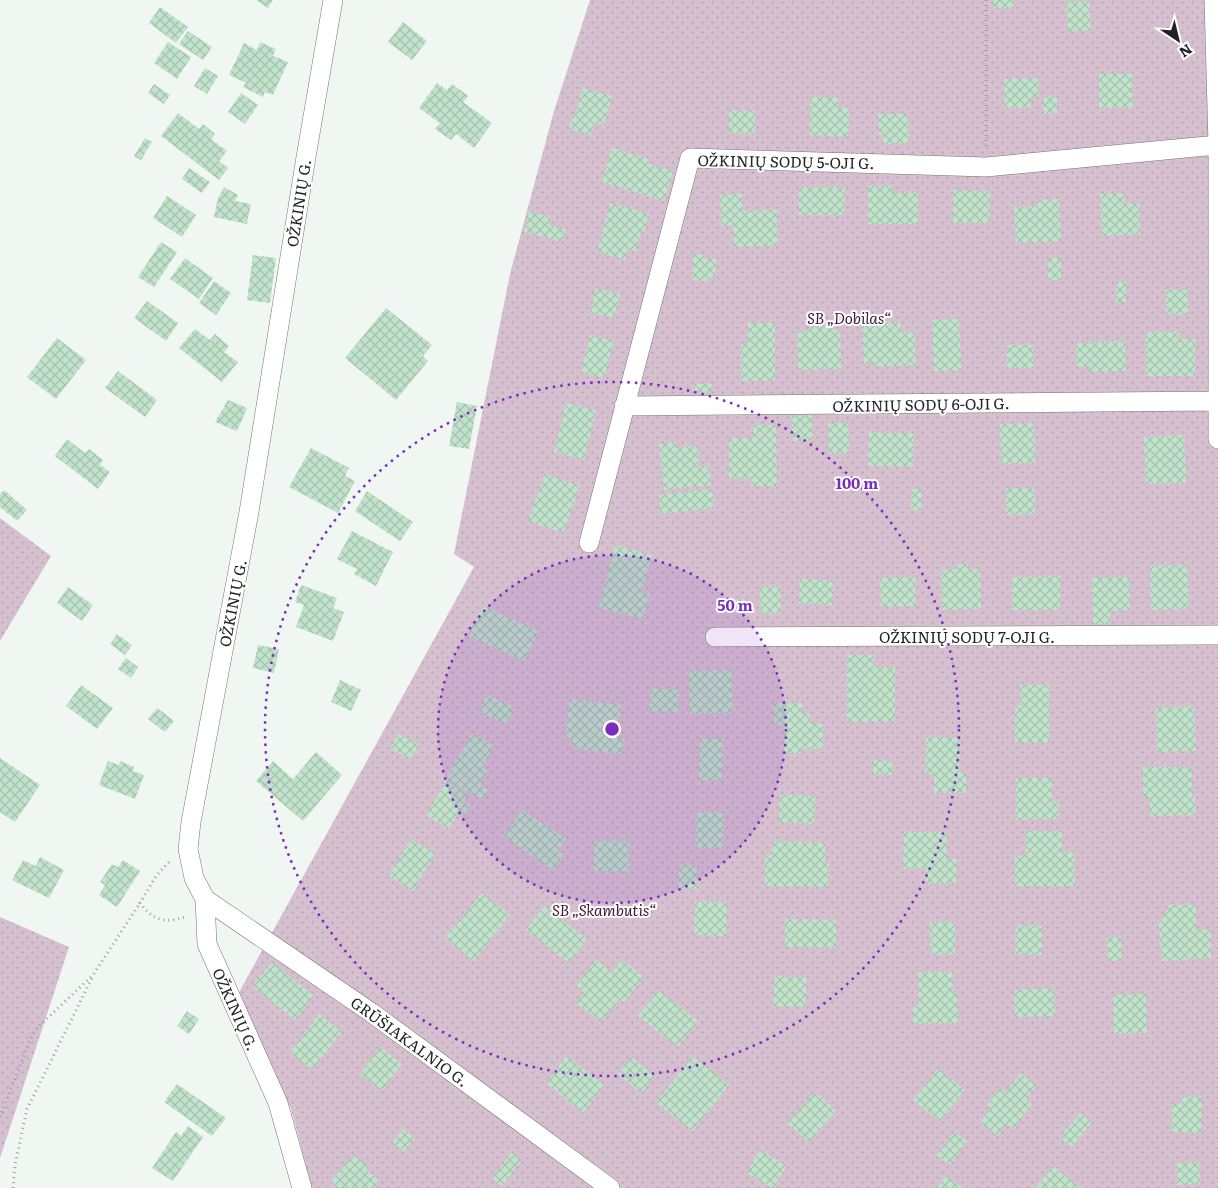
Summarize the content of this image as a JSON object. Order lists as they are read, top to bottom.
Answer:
{
  "streets": {
    "street": [
      "OŽKINIŲ SODŲ 5-OJI G.",
      "OŽKINIŲ G.",
      "OŽKINIŲ SODŲ 6-OJI G.",
      "OŽKINIŲ SODŲ 7-OJI G.",
      "GRŪŠIAKALNIO G."
    ]
  },
  "crossings": [
    ["OŽKINIŲ SODŲ 5-OJI G.", "OŽKINIŲ SODŲ 6-OJI G."],
    ["OŽKINIŲ G.", "GRŪŠIAKALNIO G."]
  ],
  "parks": ["SB „Dobilas“", "SB „Skambutis“"],
  "north": "bottom right",
  "rings": ["100 m", "50 m"]
}
